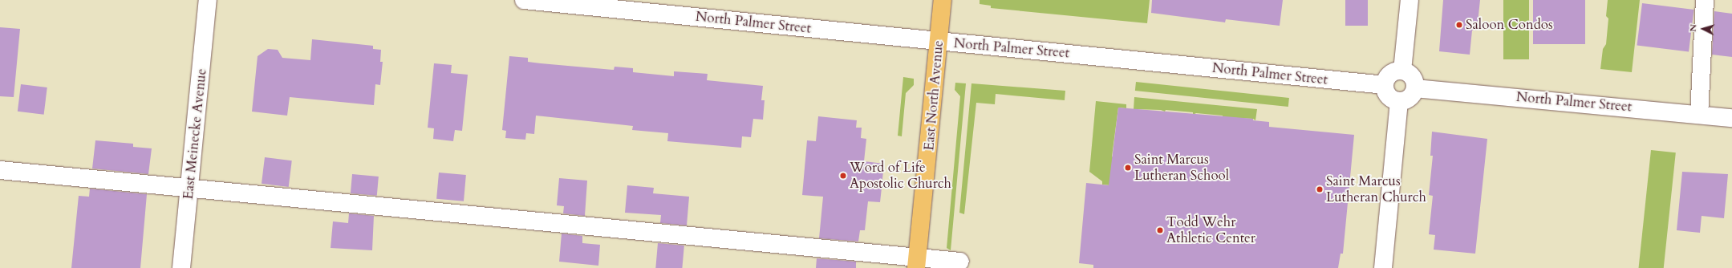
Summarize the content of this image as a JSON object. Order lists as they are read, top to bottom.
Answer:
{
  "streets": {
    "main road": ["East North Avenue"],
    "street": ["North Palmer Street", "East Meinecke Avenue"]
  },
  "crossings": [
    ["North Palmer Street", "East North Avenue"]
  ],
  "places": [
    "Saloon Condos",
    "Saint Marcus Lutheran School",
    "Word of Life Apostolic Church",
    "Saint Marcus Lutheran Church",
    "Todd Wehr Athletic Center"
  ],
  "north": "left"
}
